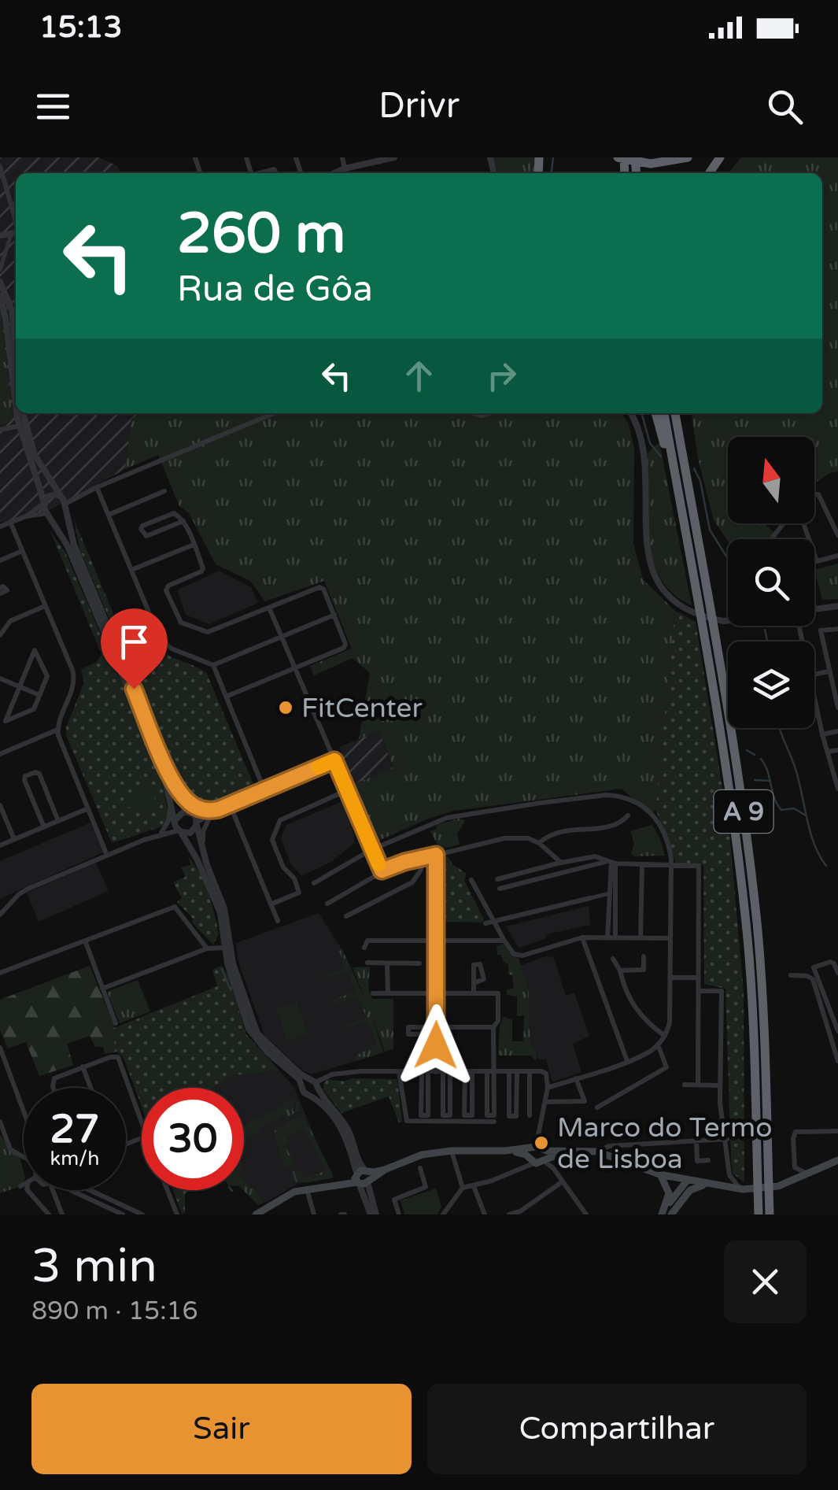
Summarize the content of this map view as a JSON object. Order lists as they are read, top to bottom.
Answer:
{
  "streets": {
    "highway": ["A 9"]
  },
  "places": ["FitCenter", "Marco do Termo de Lisboa"],
  "north": "top",
  "page": {
    "status": "15:13",
    "header": "Drivr",
    "turn": ["260 m", "Rua de Gôa"],
    "speed": "27 km/h",
    "limit": "30",
    "heading": ["3 min", "890 m · 15:16"],
    "buttons": ["Sair", "Compartilhar"]
  }
}
